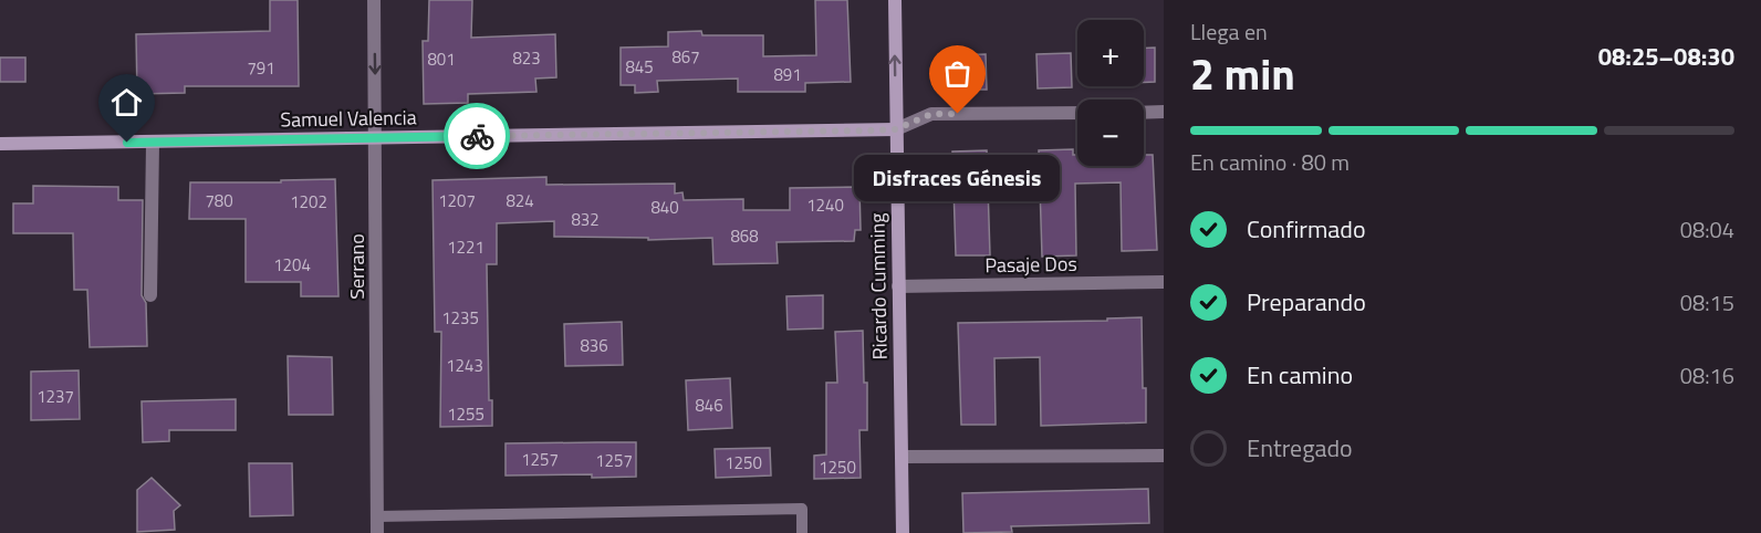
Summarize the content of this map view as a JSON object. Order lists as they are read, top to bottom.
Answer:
{
  "streets": {
    "main road": ["Samuel Valencia", "Ricardo Cumming"],
    "street": ["Pasaje Dos", "Serrano"]
  },
  "crossings": [
    ["Samuel Valencia", "Serrano"],
    ["Samuel Valencia", "Ricardo Cumming"],
    ["Pasaje Dos", "Ricardo Cumming"]
  ],
  "places": ["Disfraces Génesis"],
  "house_numbers": [
    "867",
    "823",
    "801",
    "845",
    "791",
    "891",
    "780",
    "1207",
    "824",
    "1202",
    "1240",
    "840",
    "832",
    "868",
    "1221",
    "1204",
    "1235",
    "836",
    "1243",
    "1237",
    "846",
    "1255",
    "1257",
    "1257",
    "1250",
    "1250"
  ],
  "page": {
    "heading": ["2 min", "Llega en", "08:25–08:30"],
    "map_buttons": ["+", "−"],
    "bar": "En camino · 80 m",
    "bubble": "Disfraces Génesis",
    "list": [
      ["Confirmado", "08:04"],
      ["Preparando", "08:15"],
      ["En camino", "08:16"],
      "Entregado"
    ]
  }
}
